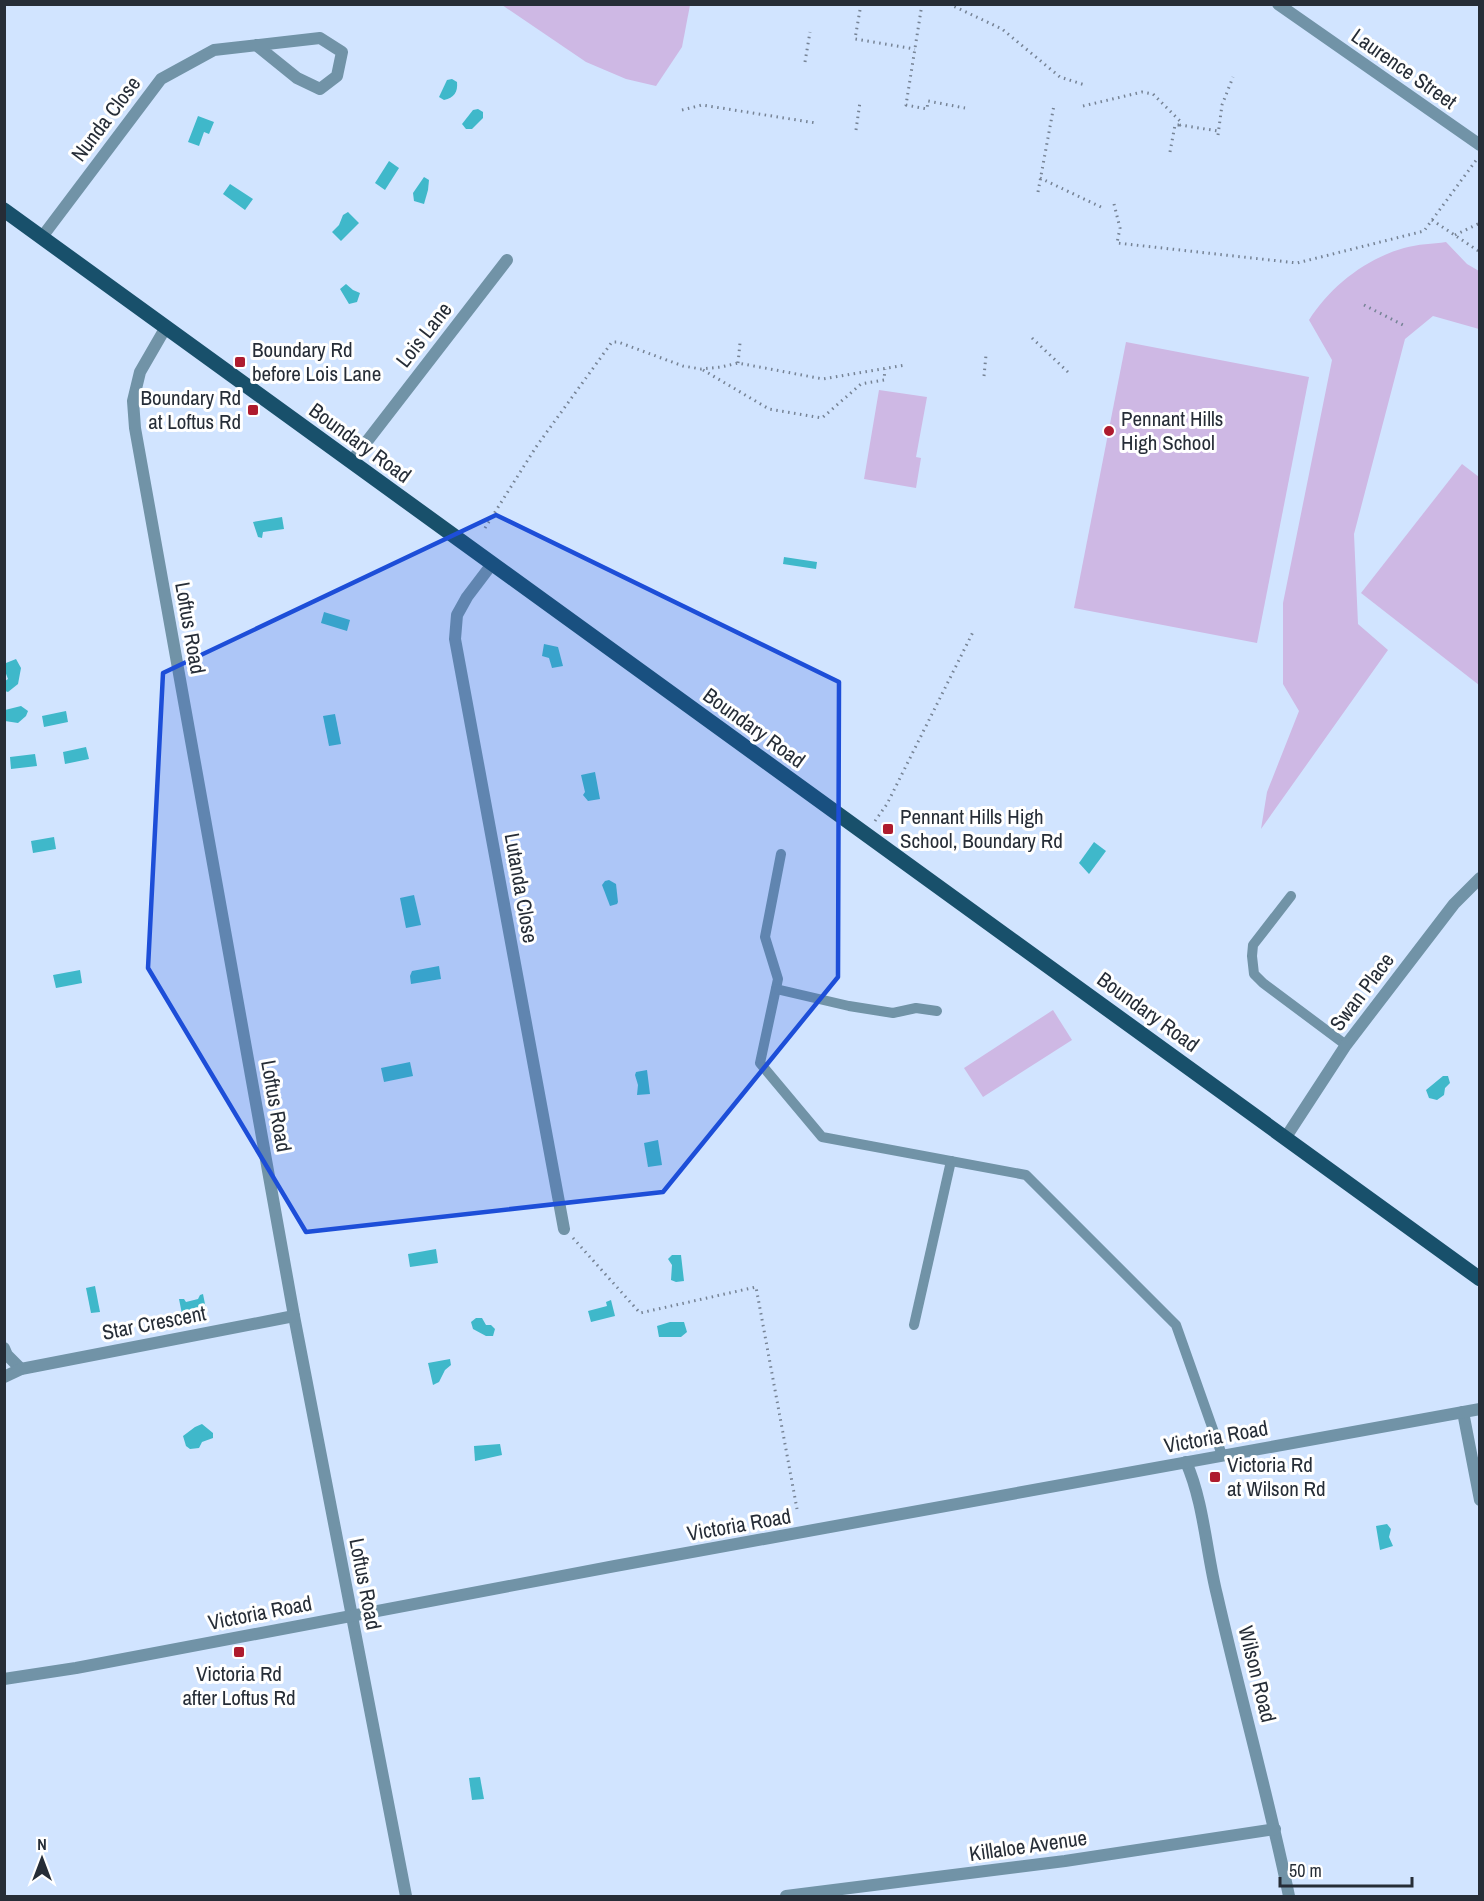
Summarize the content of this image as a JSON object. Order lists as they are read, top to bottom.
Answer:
{
  "streets": {
    "main road": ["Boundary Road"],
    "street": [
      "Laurence Street",
      "Nunda Close",
      "Lois Lane",
      "Loftus Road",
      "Lutanda Close",
      "Swan Place",
      "Star Crescent",
      "Victoria Road",
      "Wilson Road",
      "Killaloe Avenue"
    ]
  },
  "crossings": [
    ["Nunda Close", "Boundary Road"],
    ["Lois Lane", "Boundary Road"],
    ["Boundary Road", "Loftus Road"],
    ["Boundary Road", "Lutanda Close"],
    ["Boundary Road", "Swan Place"],
    ["Loftus Road", "Star Crescent"],
    ["Loftus Road", "Victoria Road"],
    ["Victoria Road", "Wilson Road"],
    ["Wilson Road", "Killaloe Avenue"]
  ],
  "places": {
    "transit": [
      "Boundary Rd before Lois Lane",
      "Boundary Rd at Loftus Rd",
      "Pennant Hills High School, Boundary Rd",
      "Victoria Rd at Wilson Rd",
      "Victoria Rd after Loftus Rd"
    ],
    "other": ["Pennant Hills High School"]
  },
  "scale_bar": "50 m",
  "north": "top"
}
